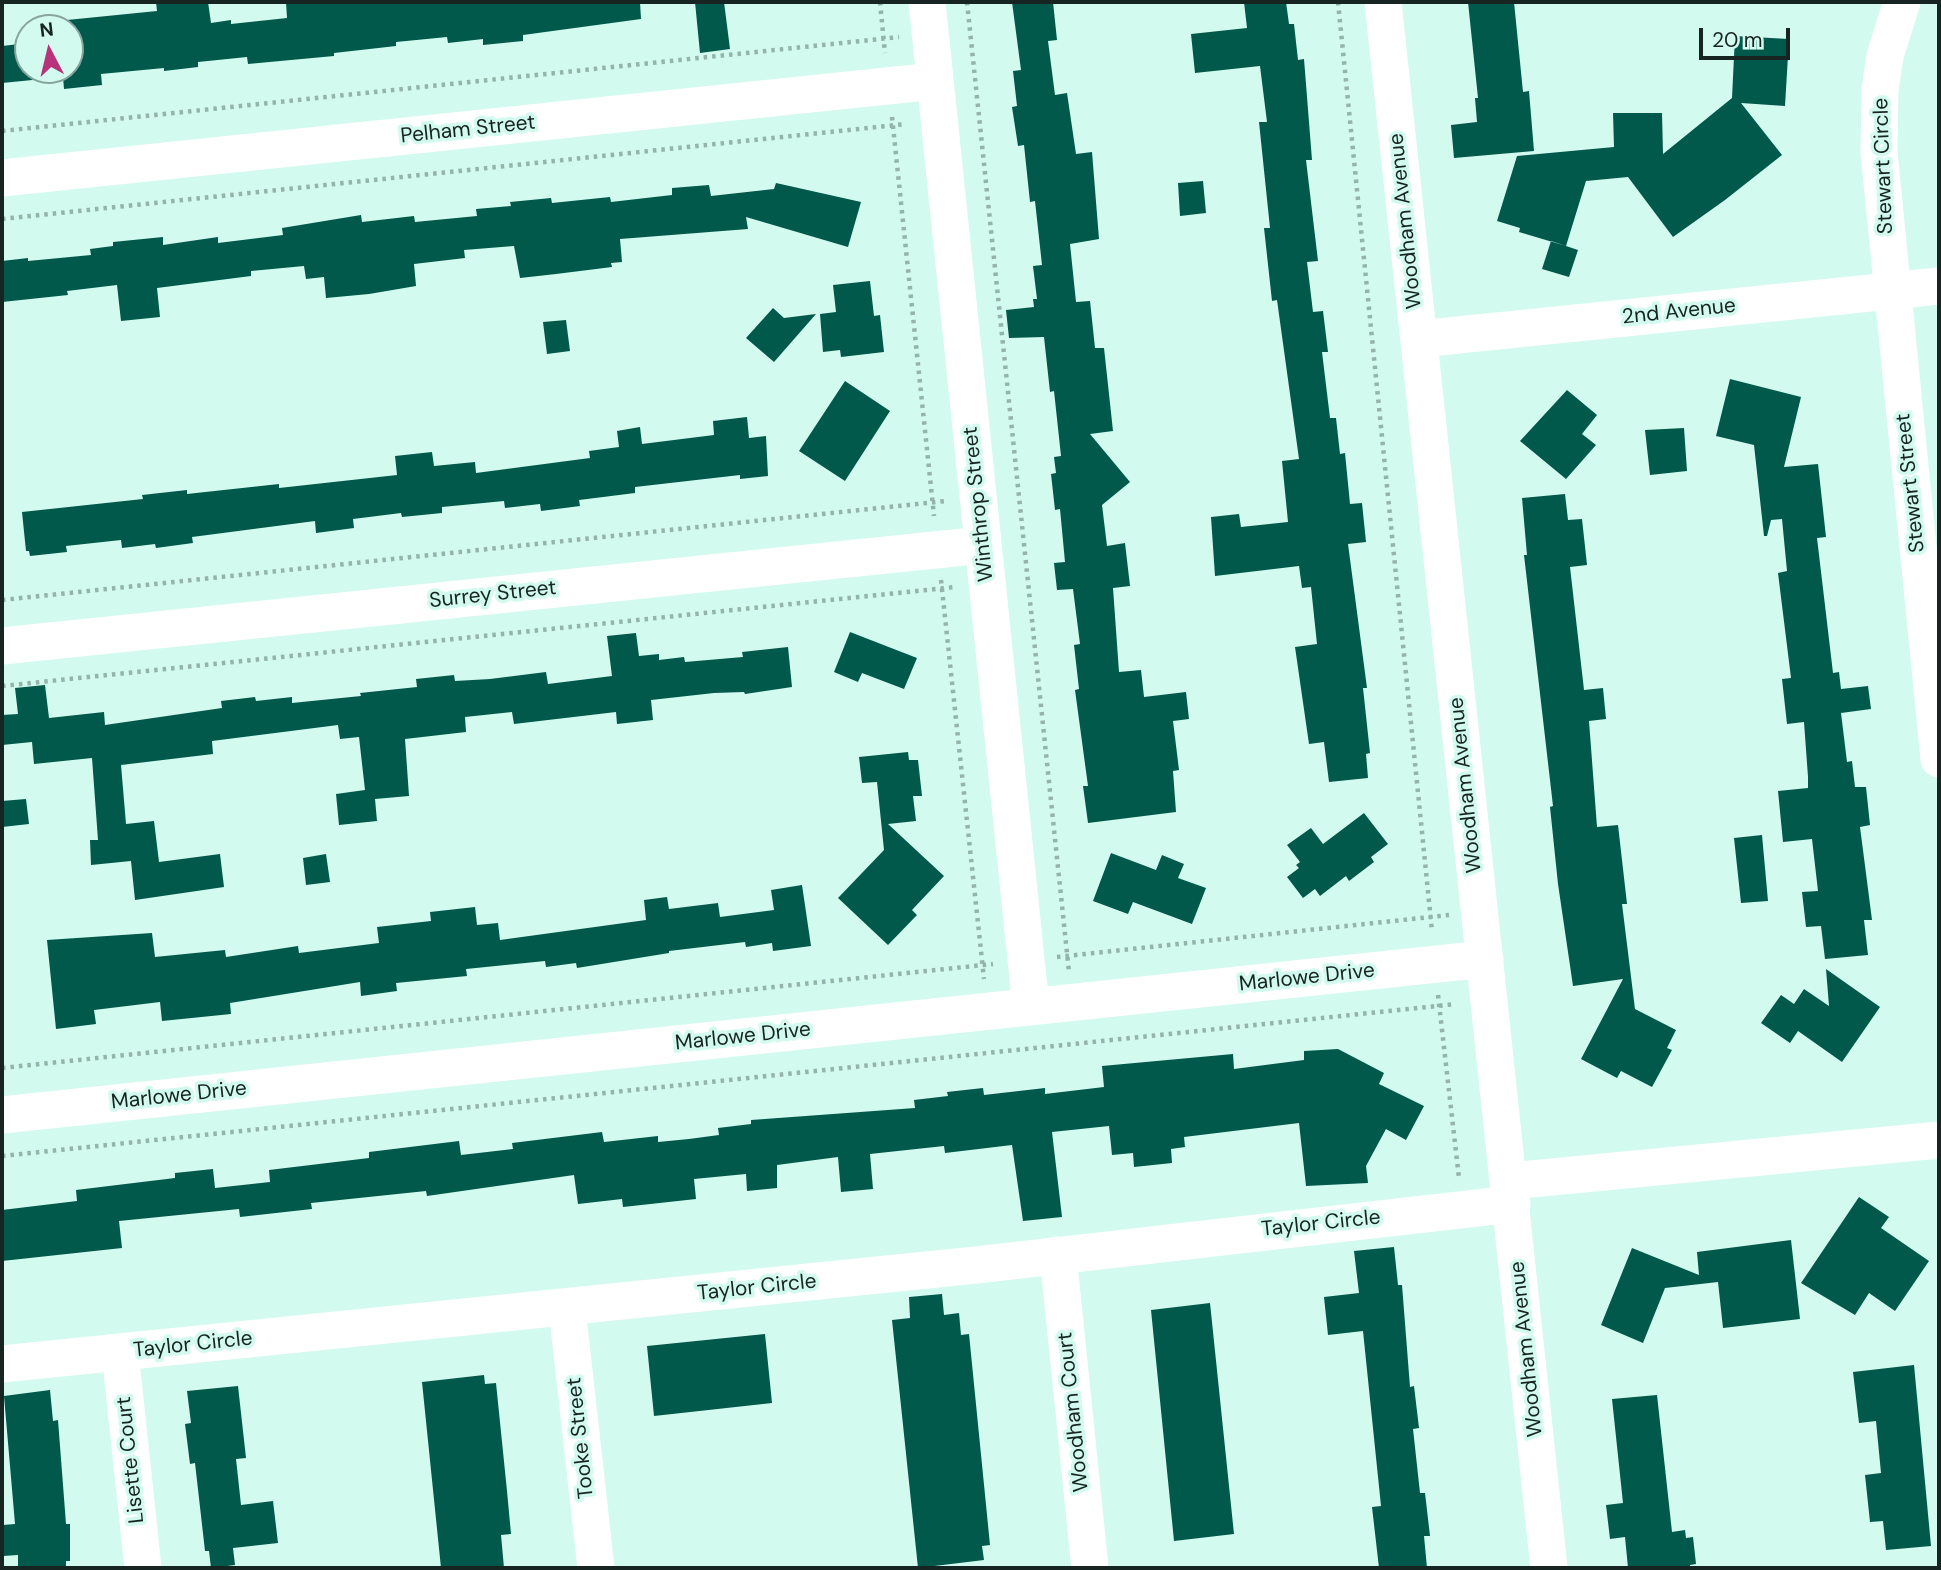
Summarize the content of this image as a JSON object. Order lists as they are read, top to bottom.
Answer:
{
  "streets": {
    "street": [
      "Pelham Street",
      "Stewart Circle",
      "Woodham Avenue",
      "2nd Avenue",
      "Stewart Street",
      "Winthrop Street",
      "Surrey Street",
      "Marlowe Drive",
      "Taylor Circle",
      "Woodham Court",
      "Tooke Street",
      "Lisette Court"
    ]
  },
  "crossings": [
    ["Pelham Street", "Winthrop Street"],
    ["Stewart Circle", "2nd Avenue"],
    ["Stewart Circle", "Stewart Street"],
    ["Woodham Avenue", "2nd Avenue"],
    ["Woodham Avenue", "Marlowe Drive"],
    ["Woodham Avenue", "Taylor Circle"],
    ["2nd Avenue", "Stewart Street"],
    ["Winthrop Street", "Surrey Street"],
    ["Winthrop Street", "Marlowe Drive"],
    ["Taylor Circle", "Woodham Court"],
    ["Taylor Circle", "Tooke Street"],
    ["Taylor Circle", "Lisette Court"]
  ],
  "scale_bar": "20 m",
  "north": "top"
}
